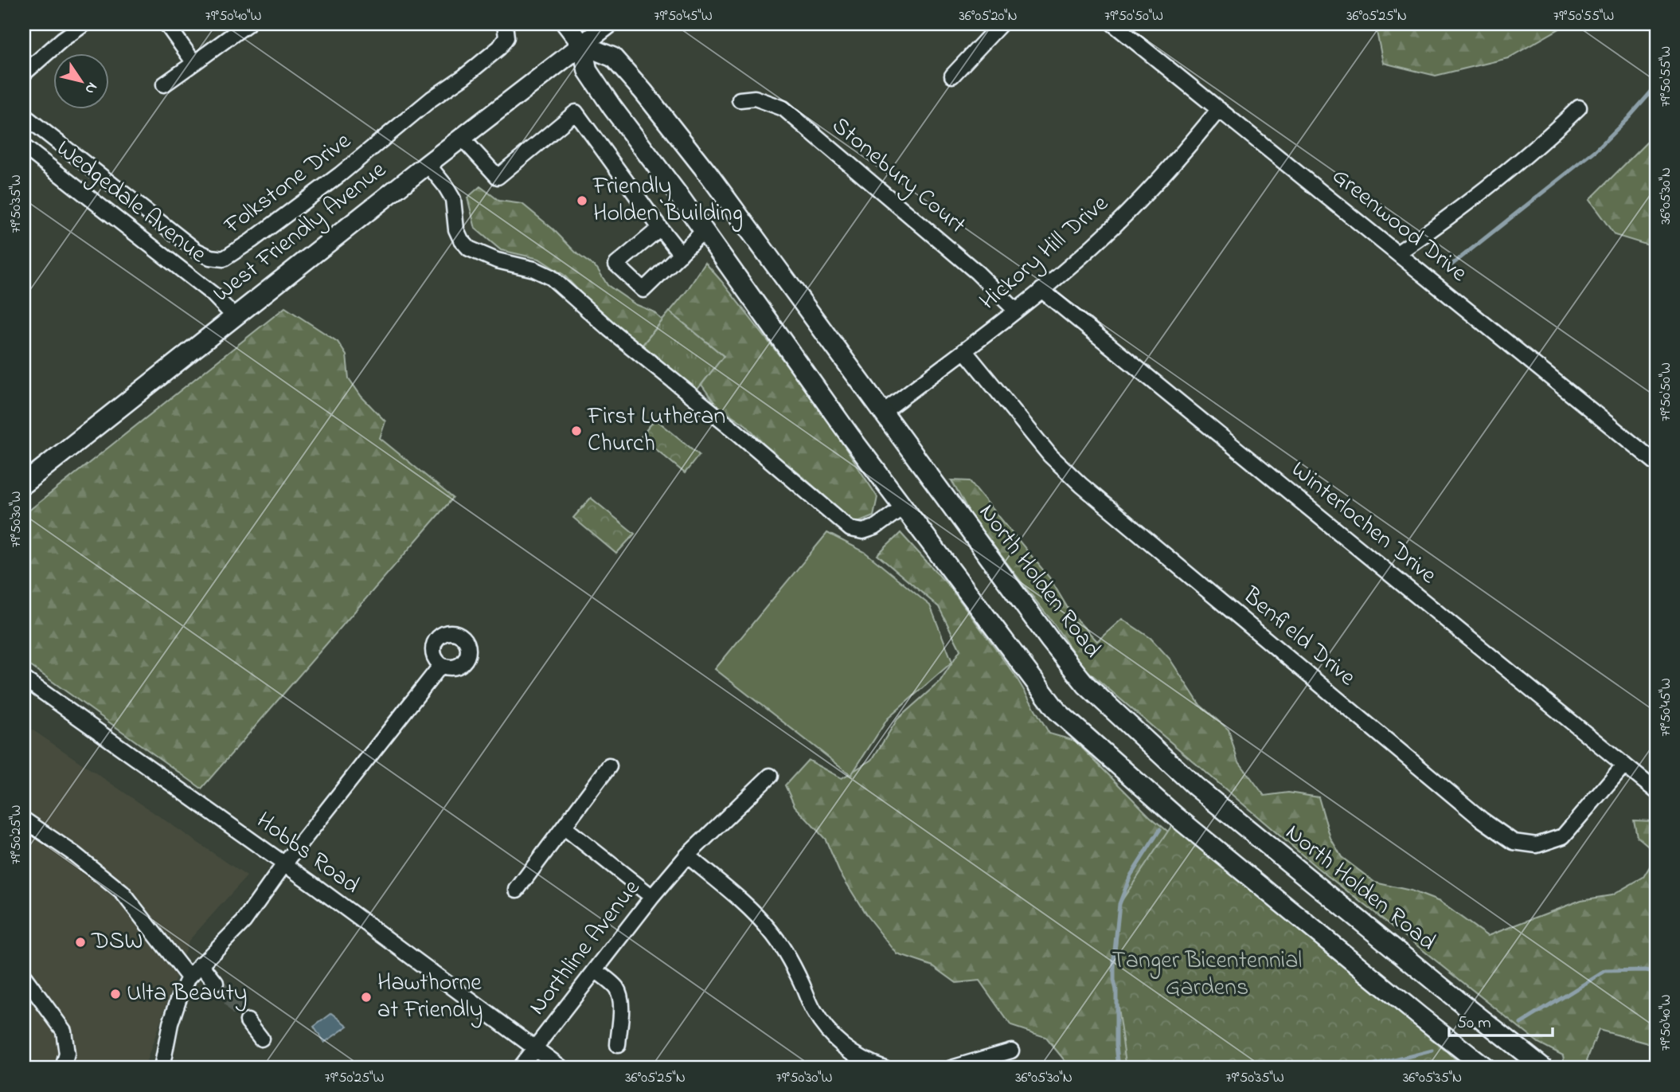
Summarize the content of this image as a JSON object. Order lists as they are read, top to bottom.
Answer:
{
  "streets": {
    "main road": ["West Friendly Avenue", "North Holden Road"],
    "street": [
      "Stonebury Court",
      "Folkstone Drive",
      "Wedgedale Avenue",
      "Greenwood Drive",
      "Hickory Hill Drive",
      "Winterlochen Drive",
      "Benfield Drive",
      "Hobbs Road",
      "Northline Avenue"
    ]
  },
  "crossings": [
    ["Stonebury Court", "Hickory Hill Drive"],
    ["Wedgedale Avenue", "West Friendly Avenue"],
    ["Greenwood Drive", "Hickory Hill Drive"],
    ["West Friendly Avenue", "North Holden Road"],
    ["Hickory Hill Drive", "Winterlochen Drive"],
    ["Hickory Hill Drive", "North Holden Road"],
    ["Hickory Hill Drive", "Benfield Drive"],
    ["Winterlochen Drive", "Benfield Drive"],
    ["Hobbs Road", "Northline Avenue"]
  ],
  "parks": ["Tanger Bicentennial Gardens"],
  "places": [
    "Friendly Holden Building",
    "First Lutheran Church",
    "DSW",
    "Ulta Beauty",
    "Hawthorne at Friendly"
  ],
  "scale_bar": "50 m",
  "north": "bottom right",
  "coordinates": [
    "79°50'40\"W",
    "79°50'45\"W",
    "36°05'20\"N",
    "79°50'50\"W",
    "36°05'25\"N",
    "79°50'55\"W",
    "36°05'30\"N",
    "79°50'35\"W",
    "79°50'30\"W",
    "79°50'25\"W",
    "36°05'35\"N"
  ]
}
